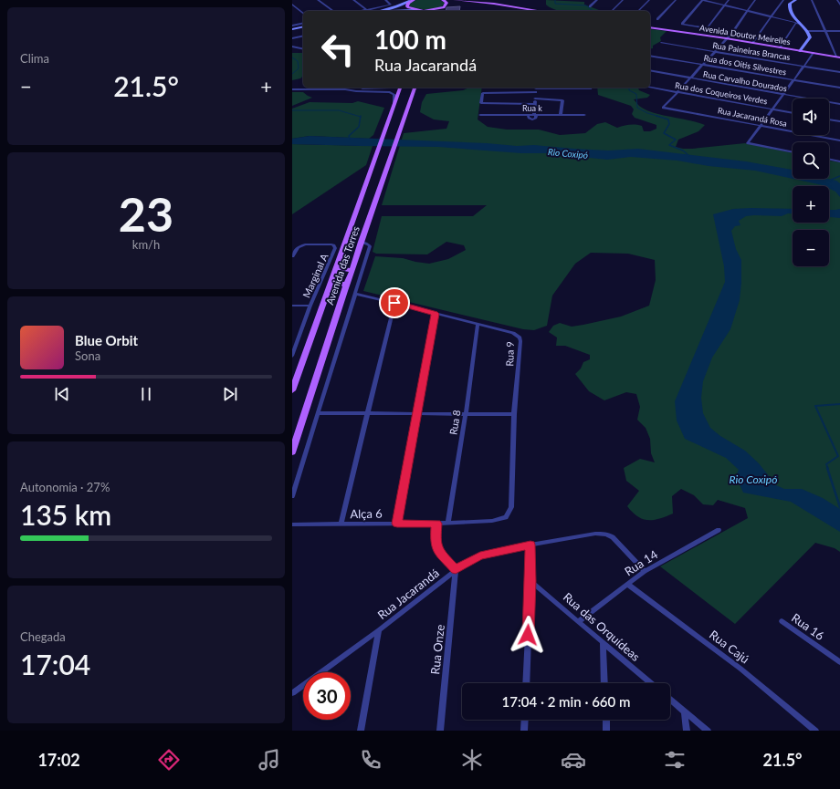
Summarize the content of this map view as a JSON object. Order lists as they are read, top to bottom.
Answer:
{
  "streets": {
    "main road": ["Avenida Doutor Meirelles", "Avenida das Torres"],
    "street": [
      "Rua Paineiras Brancas",
      "Rua dos Oitis Silvestres",
      "Rua Carvalho Dourados",
      "Rua dos Coqueiros Verdes",
      "Rua k",
      "Rua Jacarandá Rosa",
      "Marginal A",
      "Rua 9",
      "Rua 8",
      "Alça 6",
      "Rua 14",
      "Rua Jacarandá",
      "Rua das Orquídeas",
      "Rua 16",
      "Rua Cajú",
      "Rua Onze"
    ]
  },
  "crossings": [
    ["Rua dos Coqueiros Verdes", "Rua Jacarandá Rosa"],
    ["Rua 9", "Rua 8"],
    ["Rua 9", "Alça 6"],
    ["Rua 8", "Alça 6"],
    ["Rua 14", "Rua Jacarandá"],
    ["Rua 14", "Rua das Orquídeas"],
    ["Rua 14", "Rua Cajú"],
    ["Rua Jacarandá", "Rua Onze"]
  ],
  "water": ["Rio Coxipó"],
  "page": {
    "tile": [
      "Clima",
      ["23", "km/h"],
      ["Autonomia · 27%", "135 km"],
      ["Chegada", "17:04"]
    ],
    "turn": ["100 m", "Rua Jacarandá"],
    "heat": ["−", "21.5°", "+"],
    "map_buttons": ["+", "−"],
    "song": ["Blue Orbit", "Sona"],
    "limit": "30",
    "trip": "17:04 · 2 min · 660 m",
    "tabs": ["17:02", "21.5°"]
  }
}
